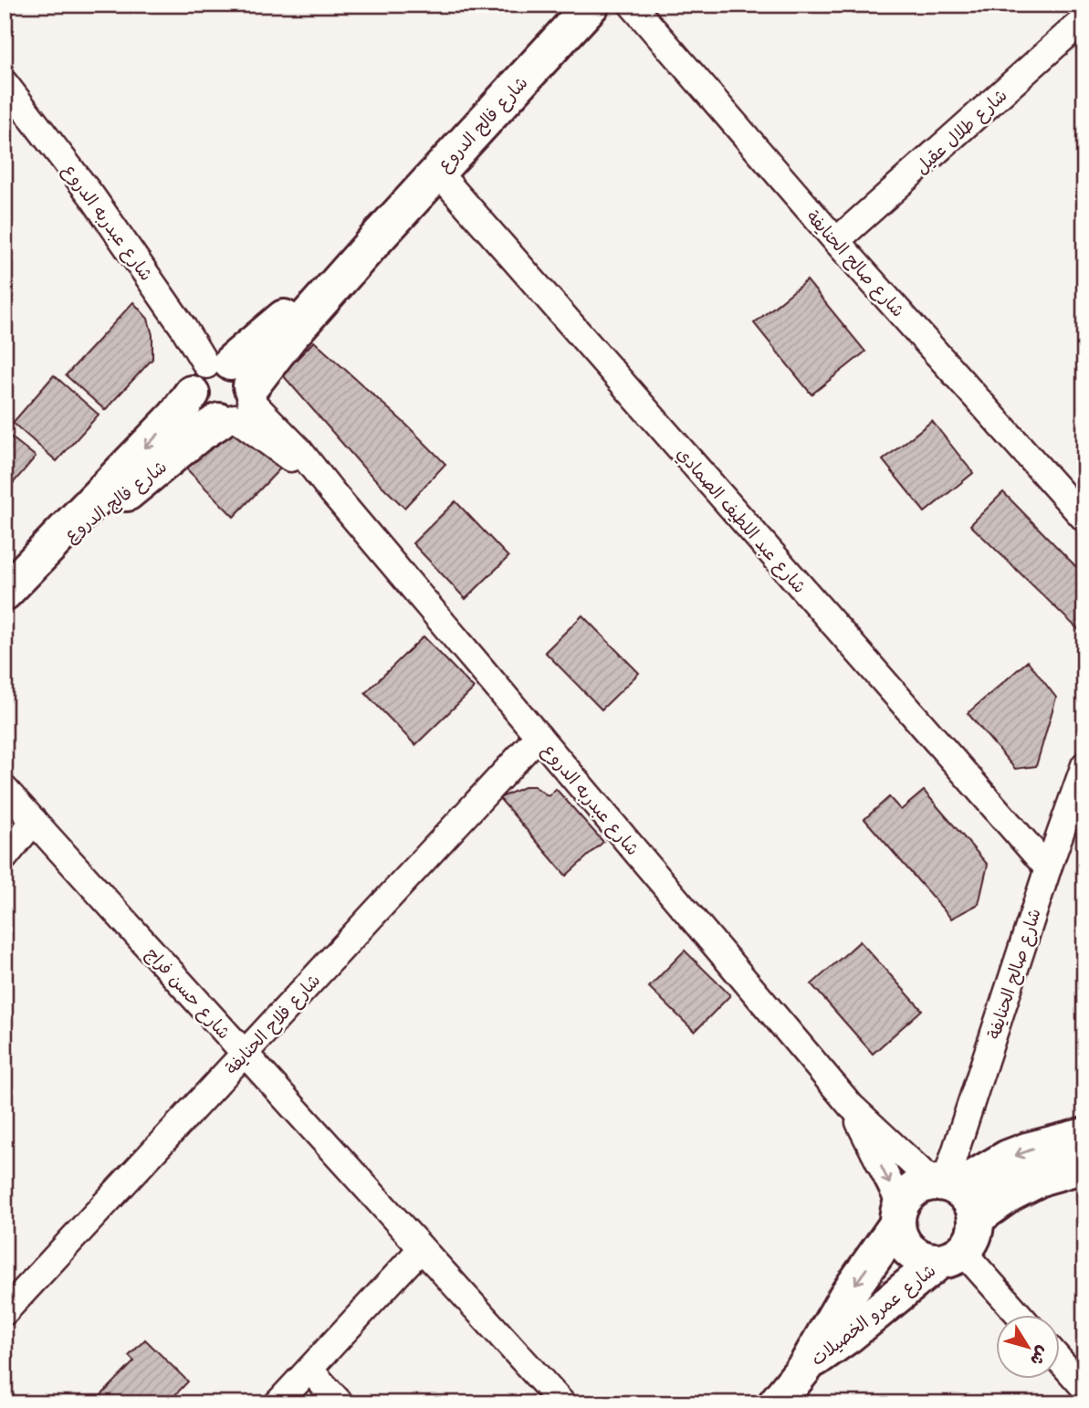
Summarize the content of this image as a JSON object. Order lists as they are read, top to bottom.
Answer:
{
  "streets": {
    "street": [
      "شارع فالح الدروع",
      "شارع طلال عقيل",
      "شارع عبدربه الدروع",
      "شارع صالح الحنايفة",
      "شارع عبد اللطيف الصمادي",
      "شارع حسن فراج",
      "شارع فلاح الحنايفة",
      "شارع عمرو الخصيلات"
    ]
  },
  "crossings": [
    ["شارع فالح الدروع", "شارع عبدربه الدروع"],
    ["شارع فالح الدروع", "شارع عبد اللطيف الصمادي"],
    ["شارع طلال عقيل", "شارع صالح الحنايفة"],
    ["شارع عبدربه الدروع", "شارع صالح الحنايفة"],
    ["شارع عبدربه الدروع", "شارع فلاح الحنايفة"],
    ["شارع عبدربه الدروع", "شارع عمرو الخصيلات"],
    ["شارع صالح الحنايفة", "شارع عبد اللطيف الصمادي"],
    ["شارع صالح الحنايفة", "شارع عمرو الخصيلات"],
    ["شارع حسن فراج", "شارع فلاح الحنايفة"]
  ],
  "north": "bottom right"
}
